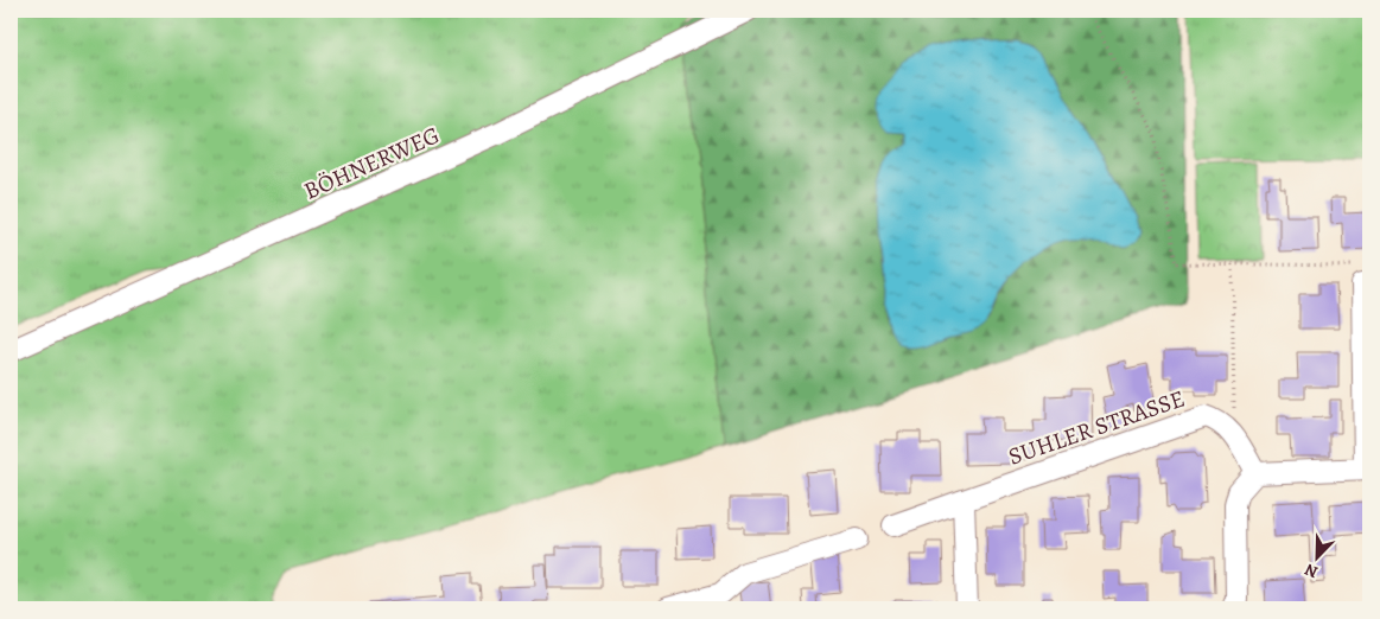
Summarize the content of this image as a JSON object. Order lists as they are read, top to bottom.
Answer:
{
  "streets": {
    "street": ["BÖHNERWEG", "SUHLER STRASSE"]
  },
  "north": "bottom left"
}
